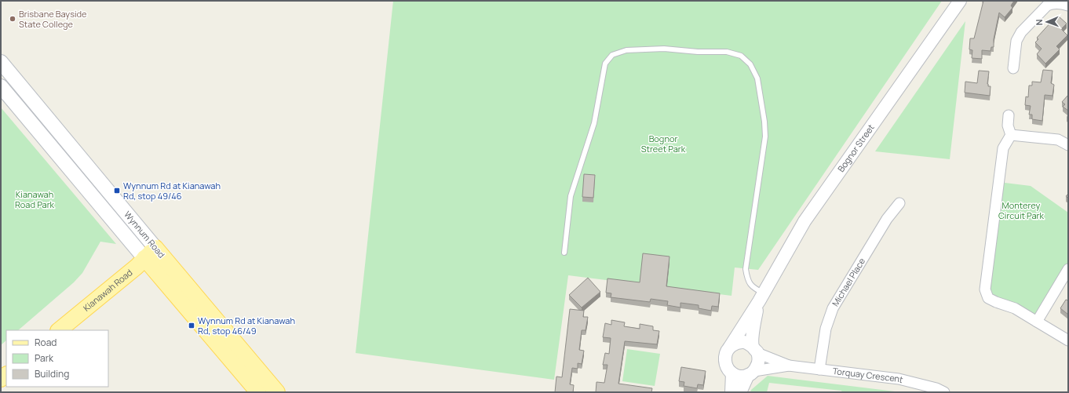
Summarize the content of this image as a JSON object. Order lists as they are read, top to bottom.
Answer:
{
  "streets": {
    "main road": ["Wynnum Road", "Kianawah Road"],
    "street": ["Bognor Street", "Michael Place", "Torquay Crescent"]
  },
  "crossings": [
    ["Bognor Street", "Torquay Crescent"],
    ["Wynnum Road", "Kianawah Road"],
    ["Michael Place", "Torquay Crescent"]
  ],
  "parks": ["Bognor Street Park", "Kianawah Road Park", "Monterey Circuit Park"],
  "places": {
    "other": ["Brisbane Bayside State College"],
    "transit": ["Wynnum Rd at Kianawah Rd, stop 49/46", "Wynnum Rd at Kianawah Rd, stop 46/49"]
  },
  "legend": ["Road", "Park", "Building"],
  "north": "left"
}
